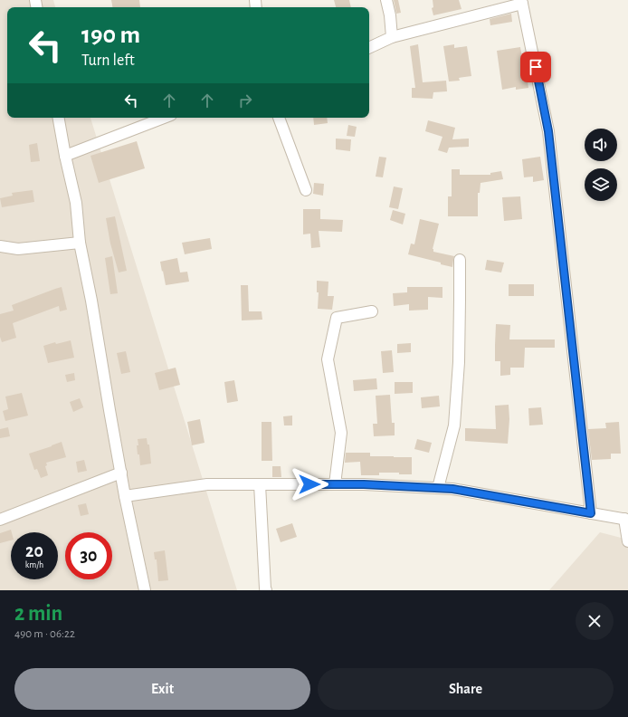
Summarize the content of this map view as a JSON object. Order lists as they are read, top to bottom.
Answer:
{
  "page": {
    "turn": ["190 m", "Turn left"],
    "speed": "20 km/h",
    "limit": "30",
    "heading": ["2 min", "490 m · 06:22"],
    "buttons": ["Exit", "Share"]
  }
}
